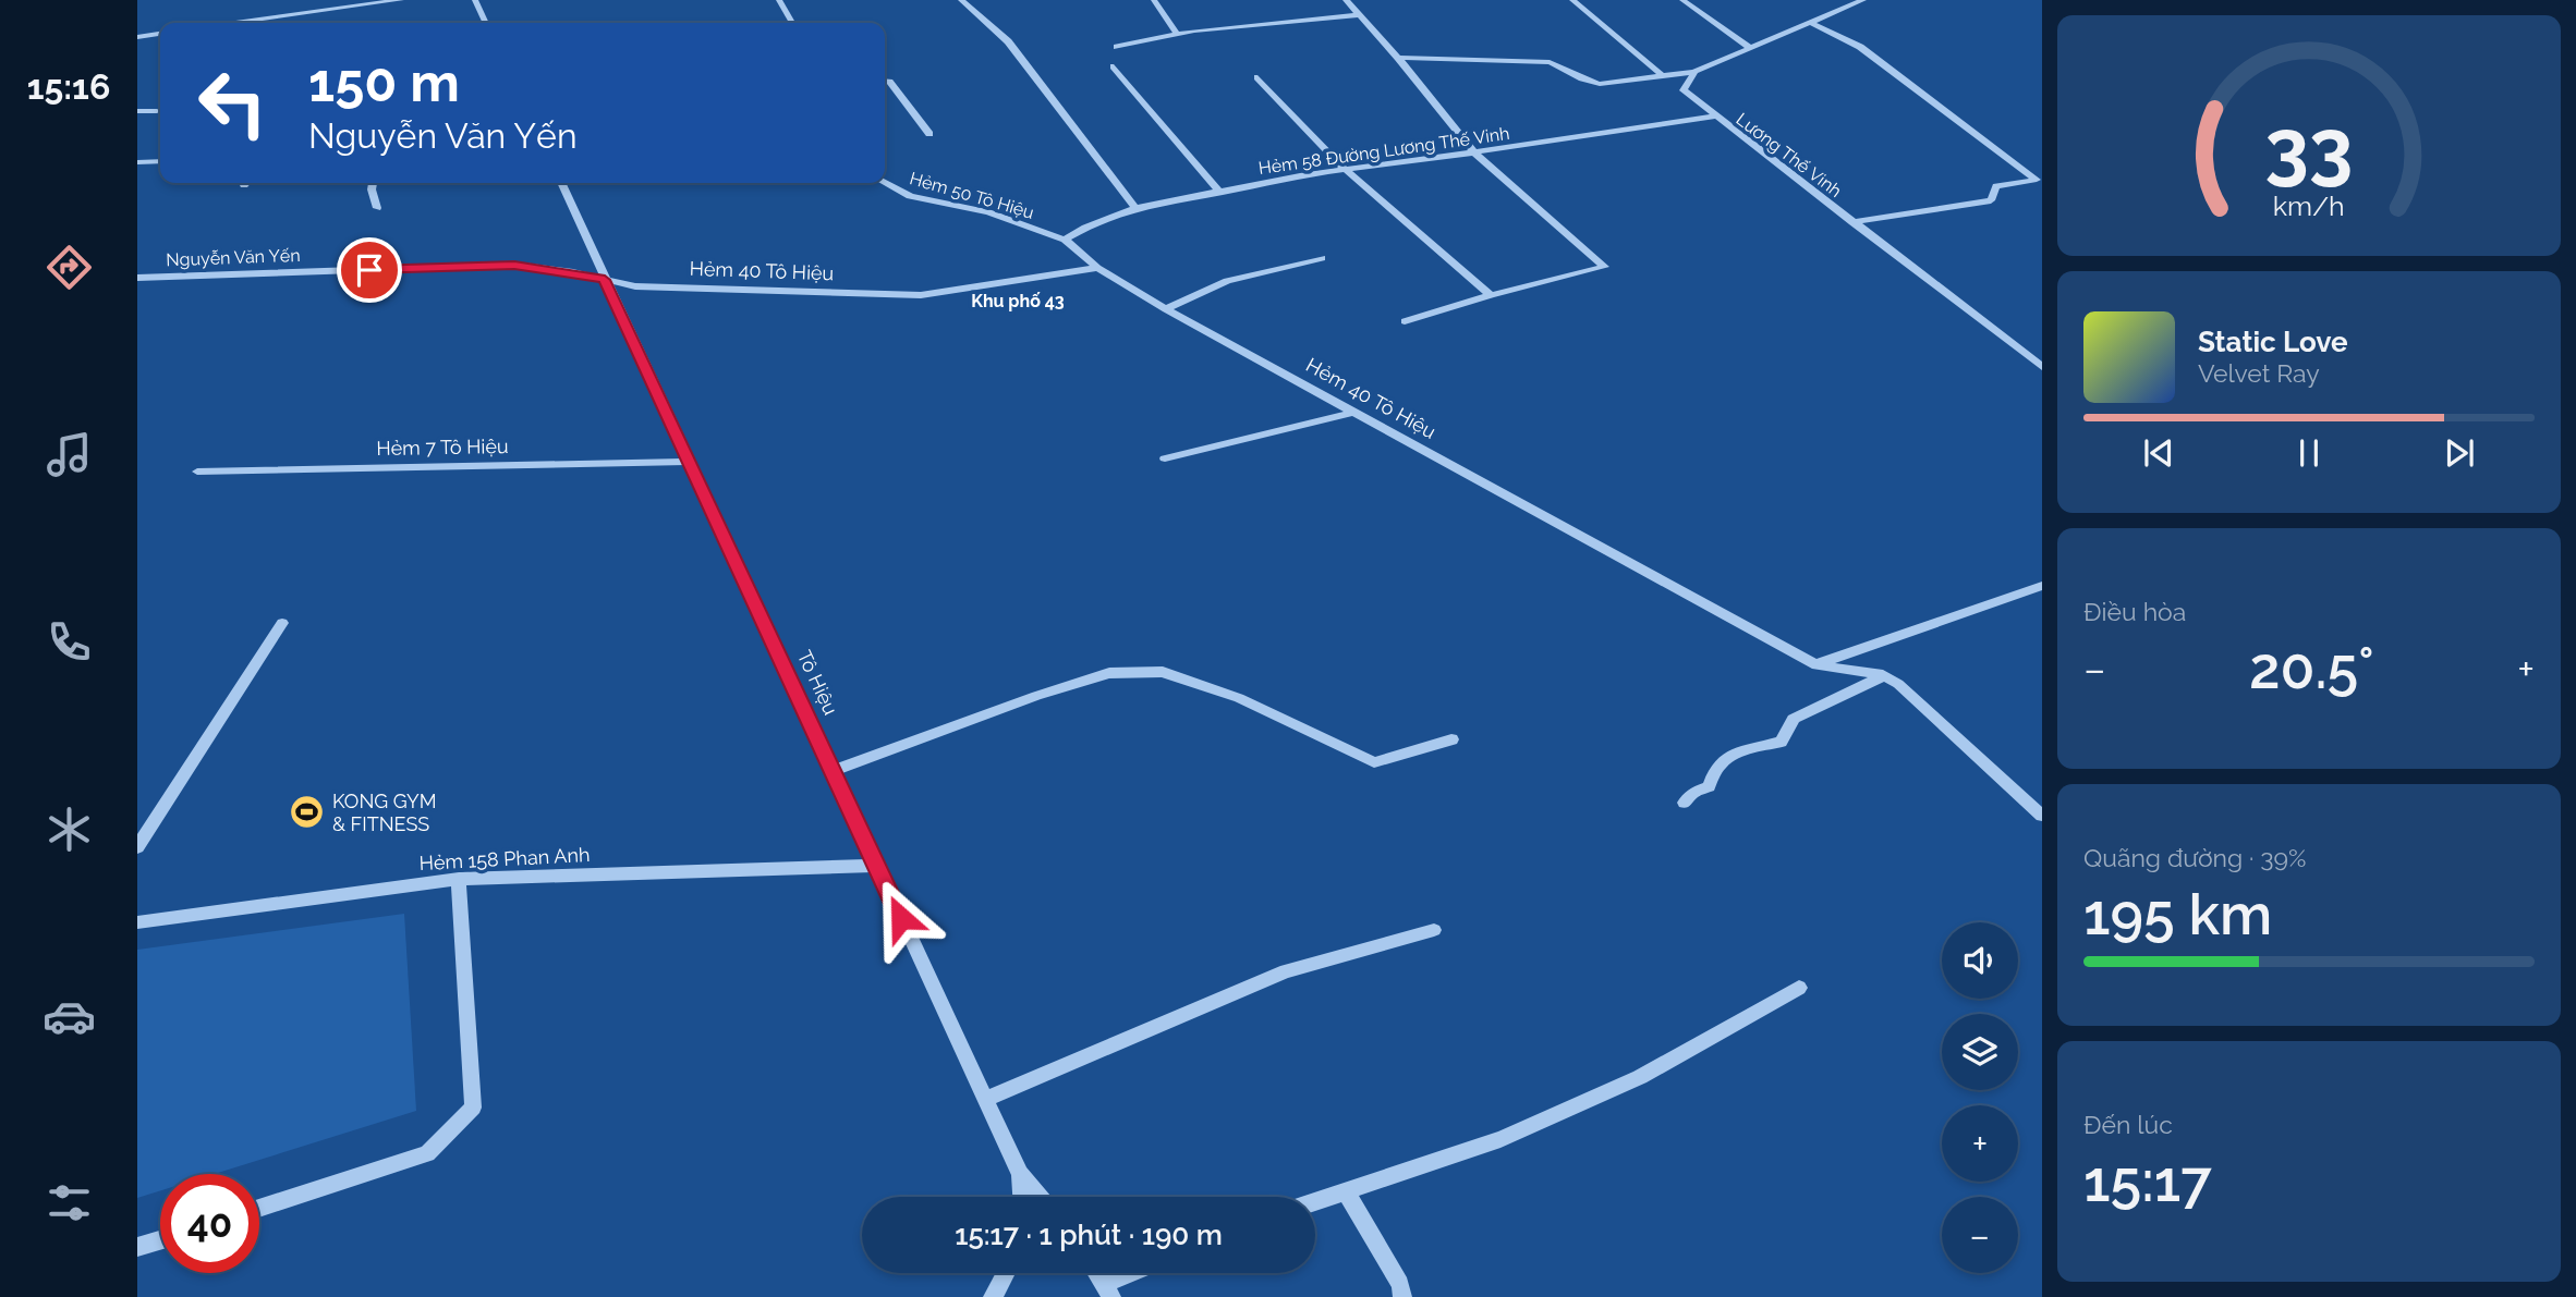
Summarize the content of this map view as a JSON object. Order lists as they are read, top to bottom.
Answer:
{
  "streets": {
    "street": [
      "Hẻm 58 Đường Lương Thế Vinh",
      "Lương Thế Vinh",
      "Hẻm 50 Tô Hiệu",
      "Nguyễn Văn Yến",
      "Hẻm 40 Tô Hiệu",
      "Hẻm 7 Tô Hiệu",
      "Tô Hiệu",
      "Hẻm 158 Phan Anh"
    ]
  },
  "crossings": [
    ["Hẻm 58 Đường Lương Thế Vinh", "Lương Thế Vinh"],
    ["Hẻm 58 Đường Lương Thế Vinh", "Hẻm 50 Tô Hiệu"],
    ["Hẻm 50 Tô Hiệu", "Hẻm 40 Tô Hiệu"],
    ["Nguyễn Văn Yến", "Hẻm 40 Tô Hiệu"],
    ["Nguyễn Văn Yến", "Tô Hiệu"],
    ["Hẻm 40 Tô Hiệu", "Tô Hiệu"],
    ["Hẻm 7 Tô Hiệu", "Tô Hiệu"],
    ["Tô Hiệu", "Hẻm 158 Phan Anh"]
  ],
  "districts": ["Khu phố 43"],
  "places": {
    "sports": ["KONG GYM & FITNESS"]
  },
  "page": {
    "tabs": "15:16",
    "turn": ["150 m", "Nguyễn Văn Yến"],
    "song": ["Static Love", "Velvet Ray"],
    "tile": [
      "Điều hòa",
      ["Quãng đường · 39%", "195 km"],
      ["Đến lúc", "15:17"]
    ],
    "heat": ["−", "20.5°", "+"],
    "map_buttons": ["+", "−"],
    "limit": "40",
    "trip": "15:17 · 1 phút · 190 m",
    "gauge": ["33", "km/h"]
  }
}
